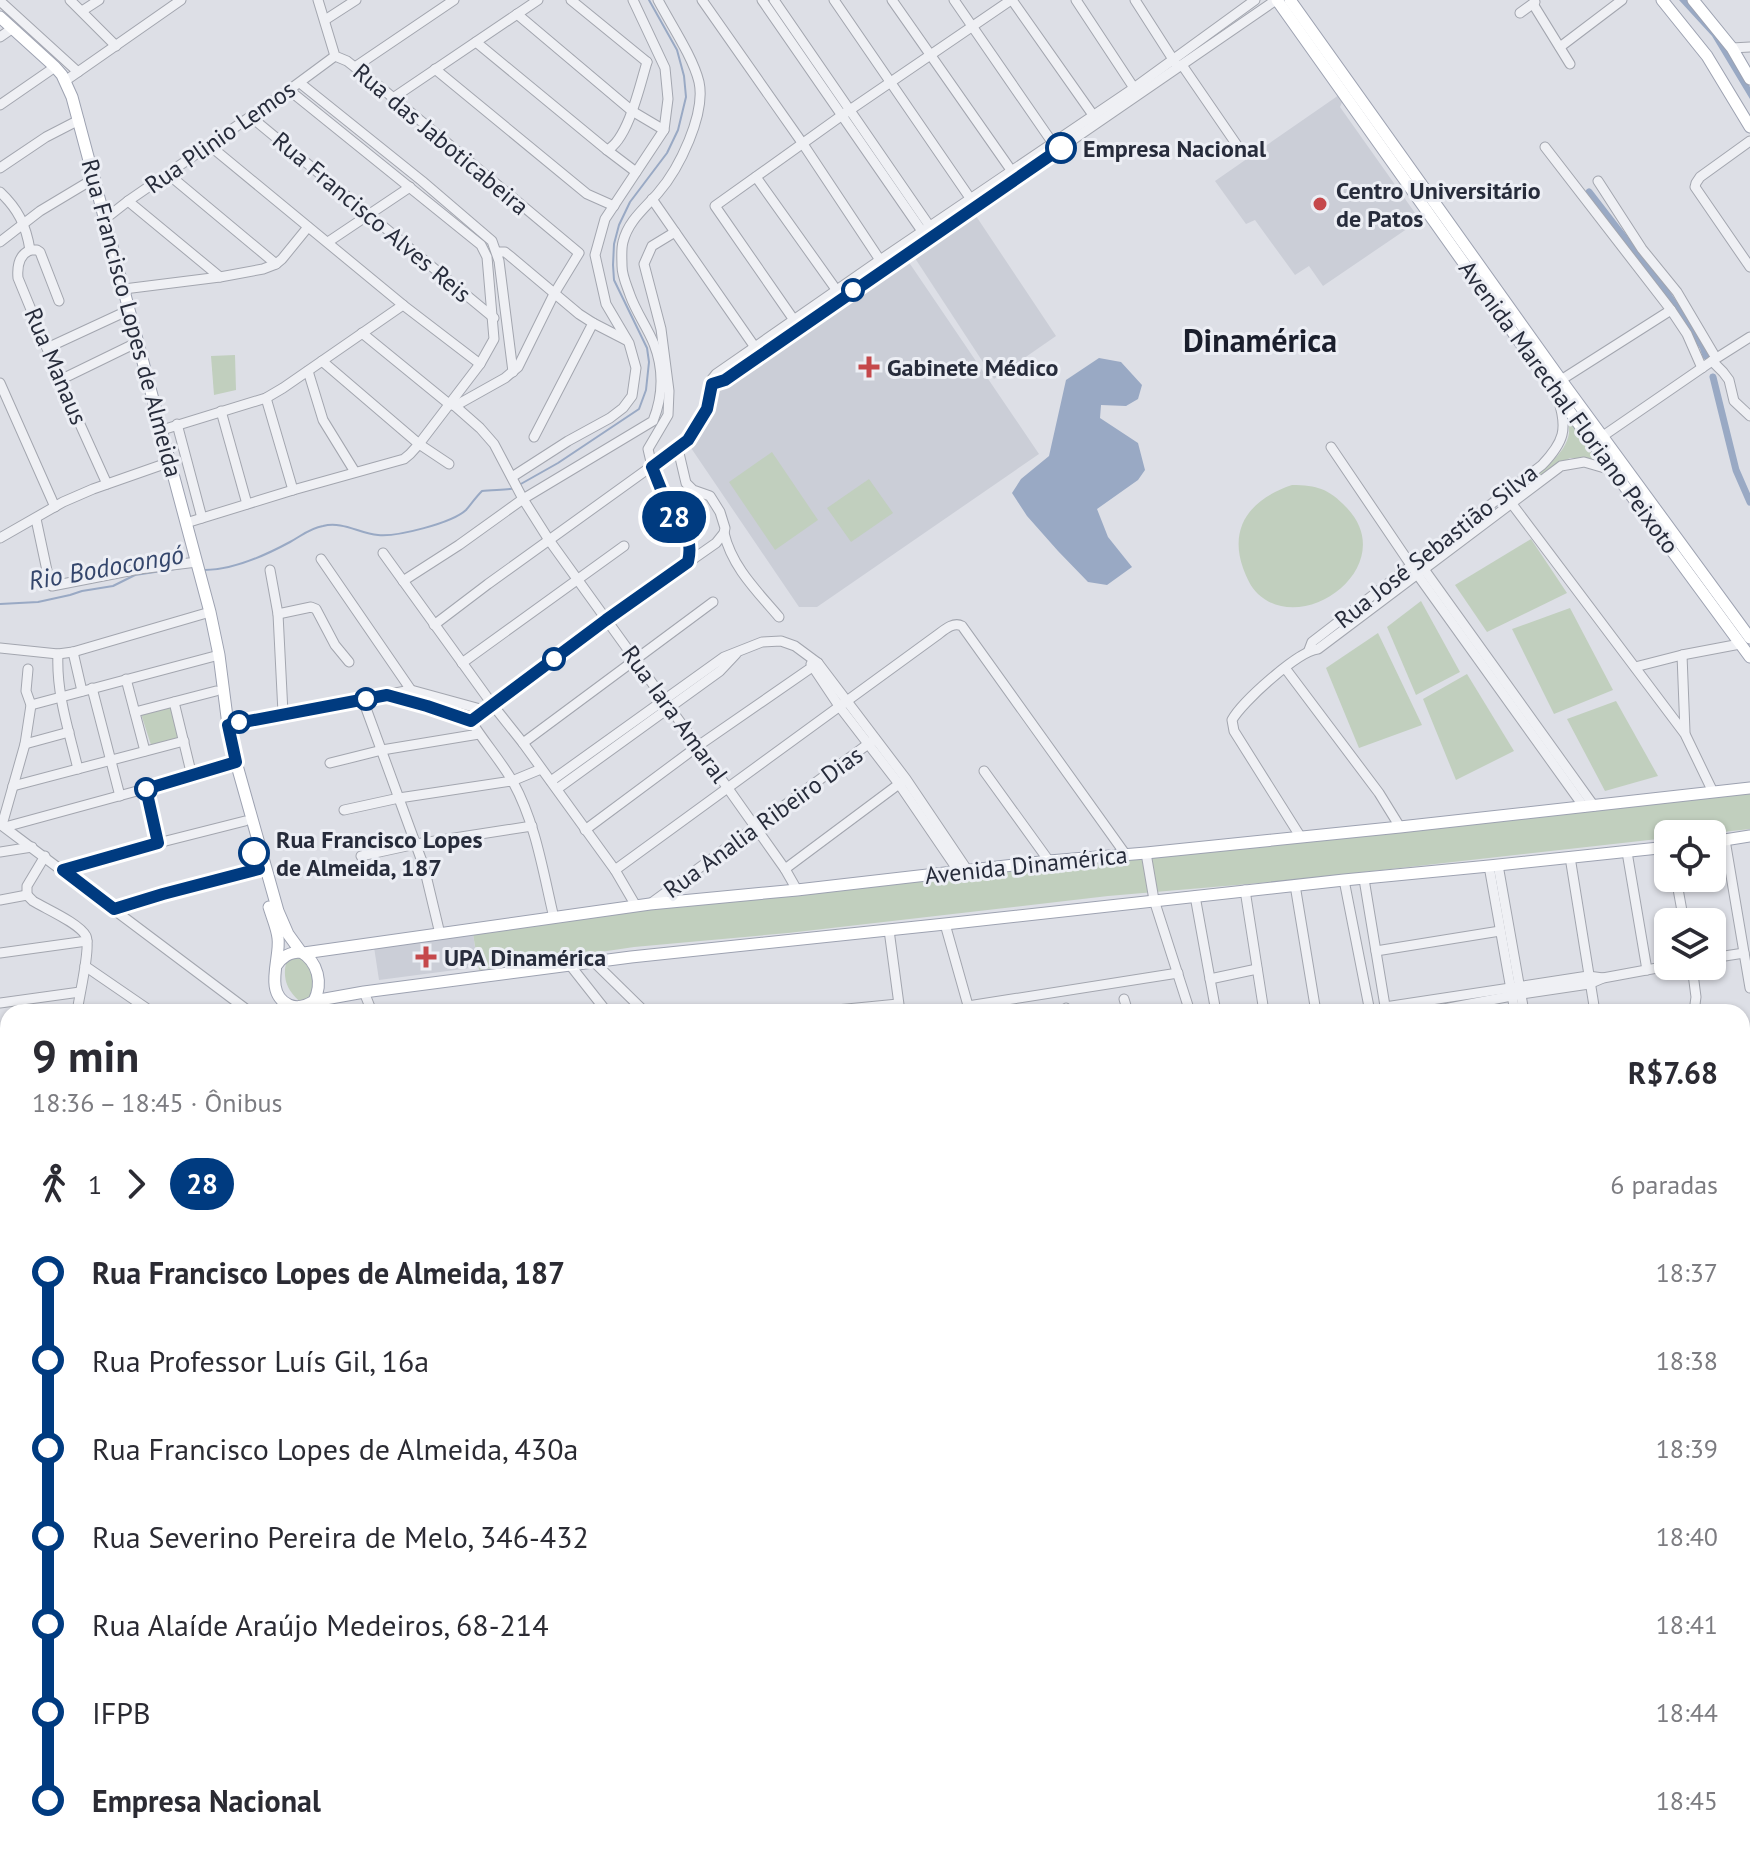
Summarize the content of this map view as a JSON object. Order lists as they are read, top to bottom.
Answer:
{
  "streets": {
    "main road": ["Rua Francisco Lopes de Almeida", "Avenida Marechal Floriano Peixoto", "Avenida Dinamérica"],
    "street": [
      "Rua Plinio Lemos",
      "Rua das Jaboticabeira",
      "Rua Francisco Alves Reis",
      "Rua Manaus",
      "Rua José Sebastião Silva",
      "Rua Iara Amaral",
      "Rua Analia Ribeiro Dias"
    ]
  },
  "crossings": [
    ["Rua Plinio Lemos", "Rua das Jaboticabeira"],
    ["Rua Plinio Lemos", "Rua Francisco Alves Reis"],
    ["Rua Plinio Lemos", "Rua Francisco Lopes de Almeida"],
    ["Rua Francisco Lopes de Almeida", "Avenida Dinamérica"],
    ["Avenida Marechal Floriano Peixoto", "Rua José Sebastião Silva"],
    ["Rua José Sebastião Silva", "Avenida Dinamérica"],
    ["Rua Iara Amaral", "Rua Analia Ribeiro Dias"],
    ["Rua Iara Amaral", "Avenida Dinamérica"],
    ["Rua Analia Ribeiro Dias", "Avenida Dinamérica"]
  ],
  "districts": ["Dinamérica"],
  "water": ["Rio Bodocongó"],
  "places": {
    "other": ["Empresa Nacional", "Centro Universitário de Patos", "Rua Francisco Lopes de Almeida, 187"],
    "health": ["Gabinete Médico", "UPA Dinamérica"]
  },
  "lines": ["bus line 28"],
  "page": {
    "on_map": "28",
    "heading": ["9 min", "18:36 – 18:45 · Ônibus", "R$7.68"],
    "legs": ["1", "28", "6 paradas"],
    "list": [
      {
        "name": "Rua Francisco Lopes de Almeida, 187",
        "value": "18:37"
      },
      {
        "name": "Rua Professor Luís Gil, 16a",
        "value": "18:38"
      },
      {
        "name": "Rua Francisco Lopes de Almeida, 430a",
        "value": "18:39"
      },
      {
        "name": "Rua Severino Pereira de Melo, 346-432",
        "value": "18:40"
      },
      {
        "name": "Rua Alaíde Araújo Medeiros, 68-214",
        "value": "18:41"
      },
      {
        "name": "IFPB",
        "value": "18:44"
      },
      {
        "name": "Empresa Nacional",
        "value": "18:45"
      }
    ]
  }
}
